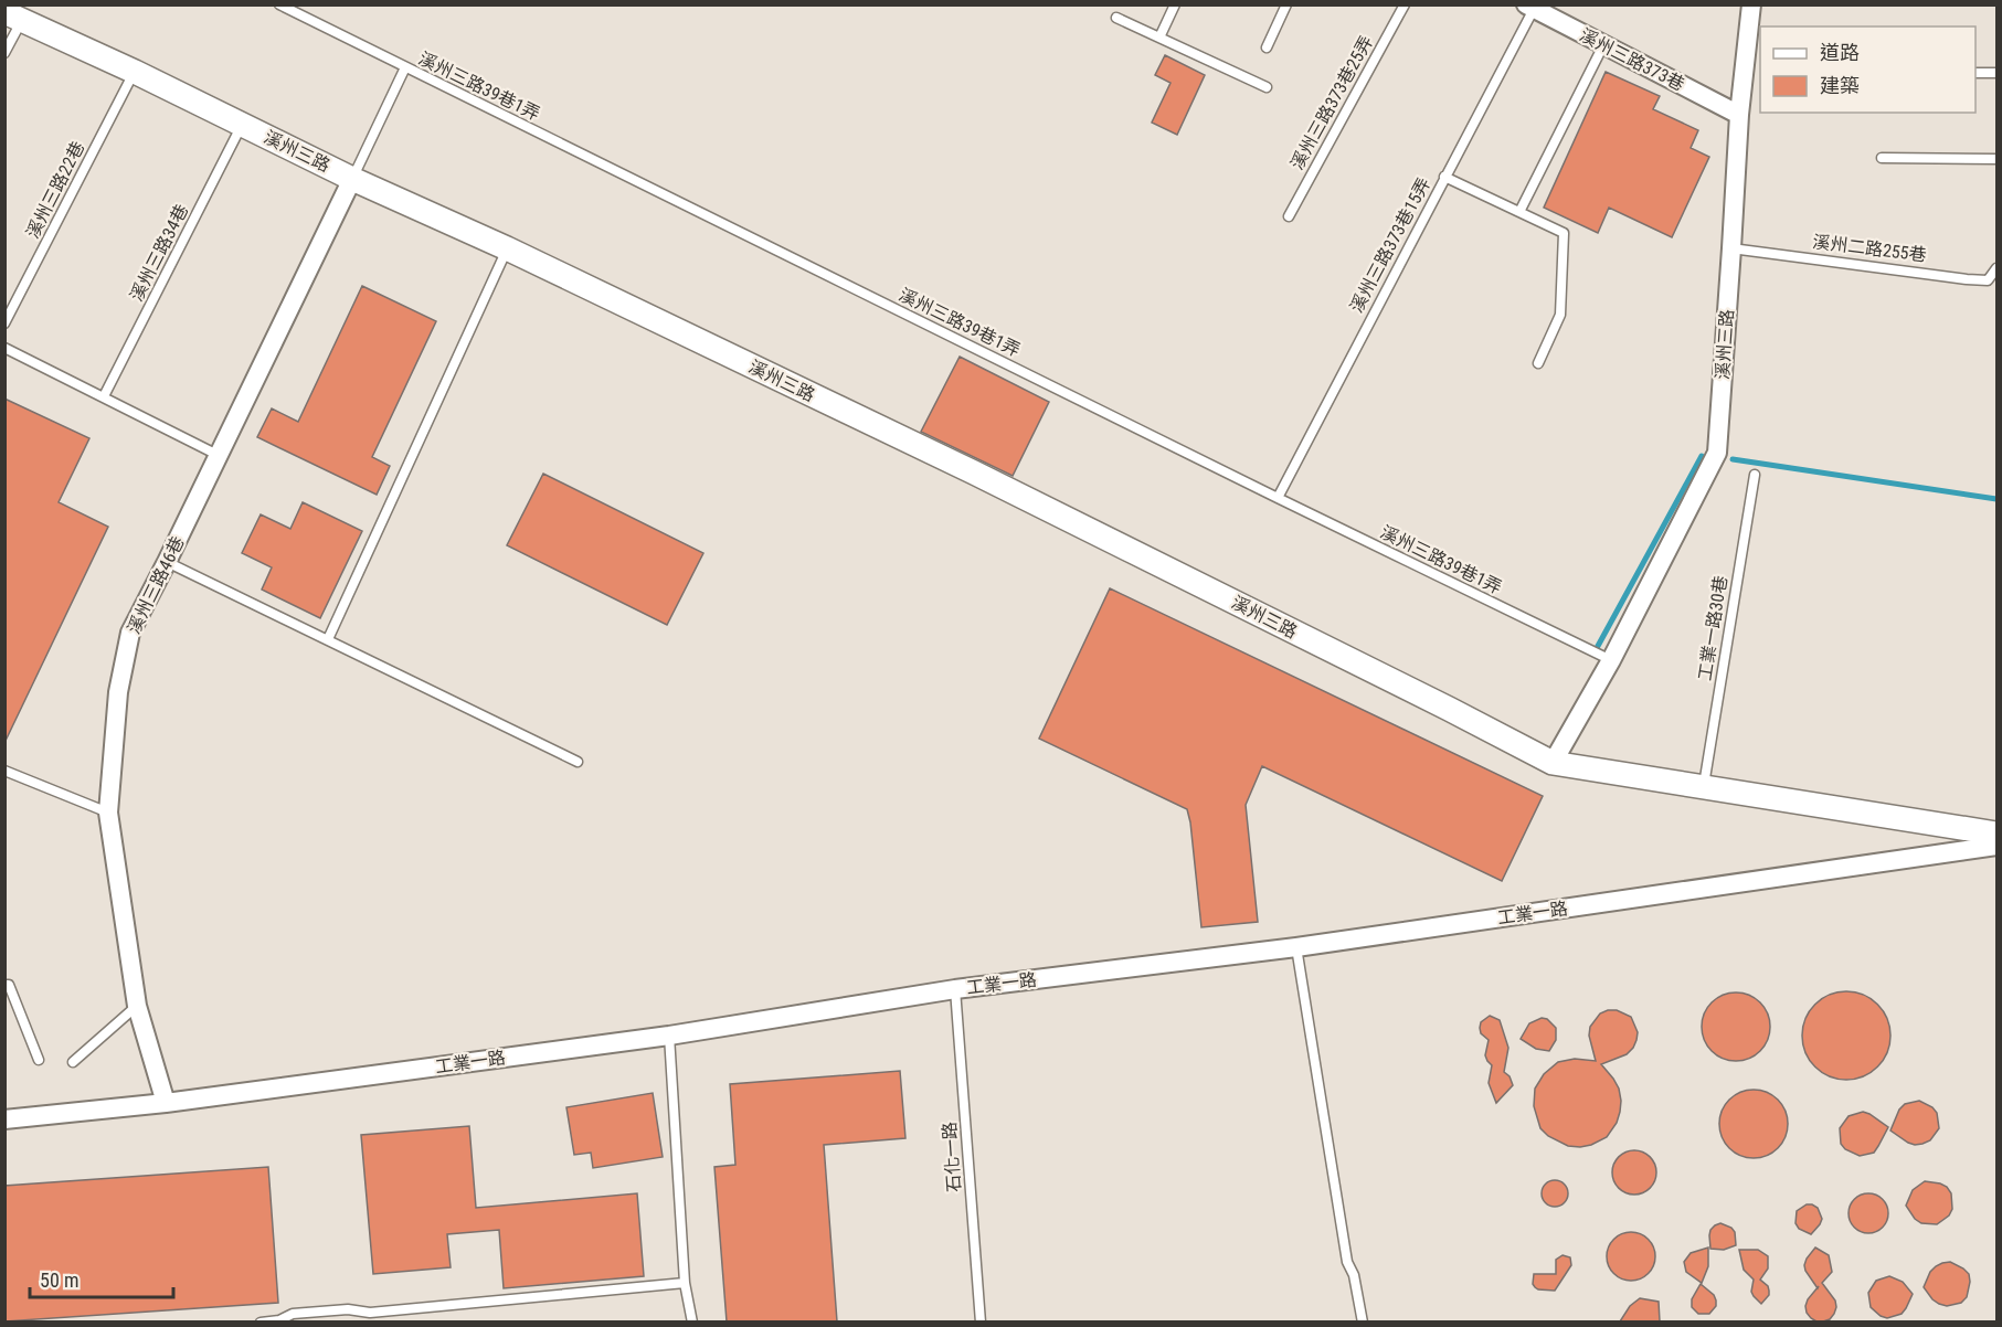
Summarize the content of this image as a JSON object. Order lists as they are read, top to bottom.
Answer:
{
  "streets": {
    "street": [
      "溪州三路373巷",
      "溪州三路",
      "溪州三路46巷",
      "工業一路"
    ],
    "lane": [
      "溪州三路39巷1弄",
      "溪州三路373巷25弄",
      "溪州三路22巷",
      "溪州三路373巷15弄",
      "溪州二路255巷",
      "溪州三路34巷",
      "工業一路30巷",
      "石化一路"
    ]
  },
  "crossings": [
    ["溪州三路373巷", "溪州三路"],
    ["溪州三路373巷", "溪州三路373巷15弄"],
    ["溪州三路39巷1弄", "溪州三路"],
    ["溪州三路39巷1弄", "溪州三路373巷15弄"],
    ["溪州三路39巷1弄", "溪州三路46巷"],
    ["溪州三路", "溪州三路22巷"],
    ["溪州三路", "溪州二路255巷"],
    ["溪州三路", "溪州三路34巷"],
    ["溪州三路", "溪州三路46巷"],
    ["溪州三路", "工業一路30巷"],
    ["溪州三路46巷", "工業一路"],
    ["工業一路", "石化一路"]
  ],
  "legend": ["道路", "建築"],
  "scale_bar": "50 m"
}
